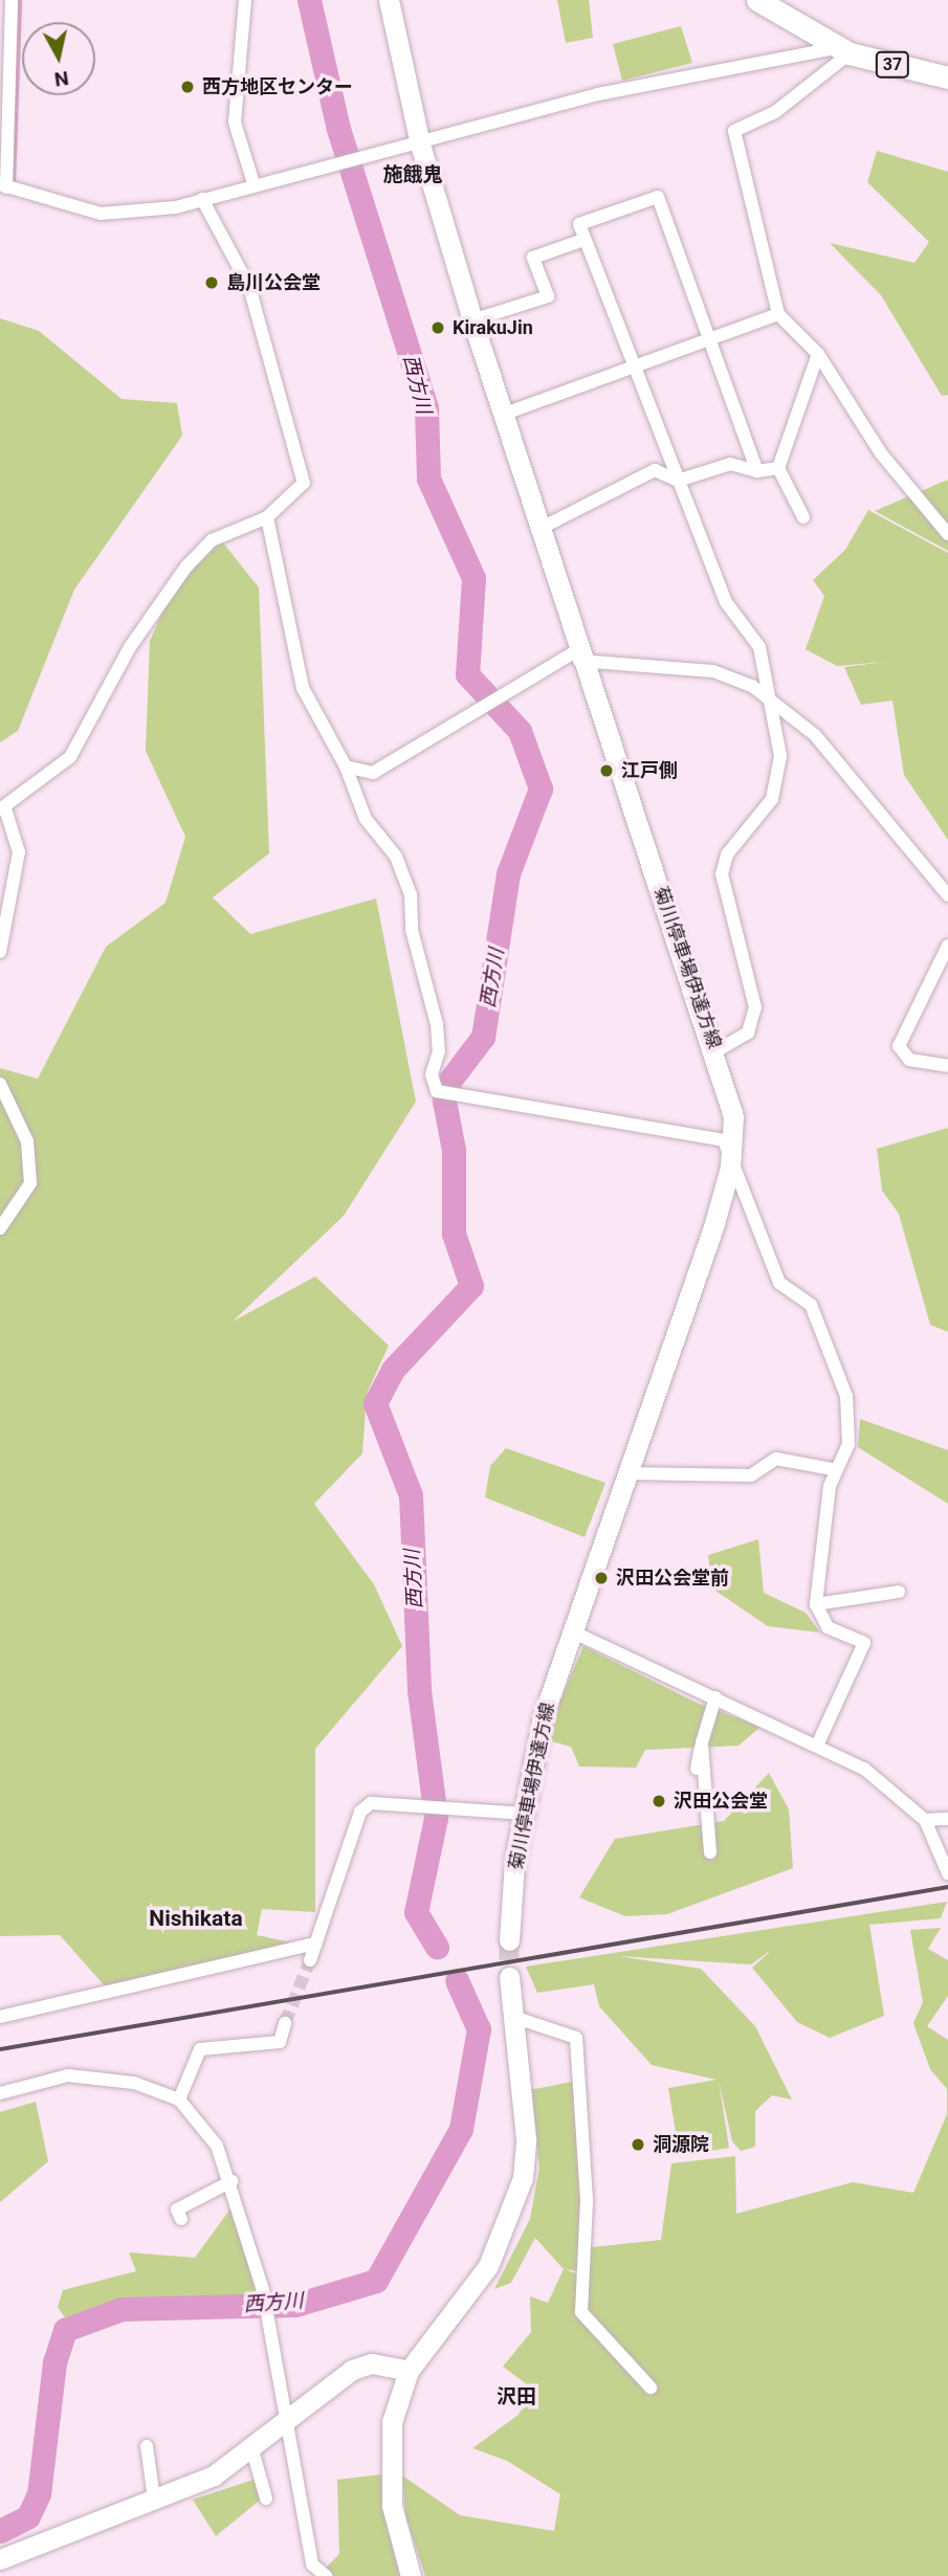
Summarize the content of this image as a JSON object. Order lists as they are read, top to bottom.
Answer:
{
  "streets": {
    "main road": ["37", "菊川停車場伊達方線"]
  },
  "districts": ["施餓鬼", "Nishikata", "沢田"],
  "water": ["西方川"],
  "places": [
    "西方地区センター",
    "島川公会堂",
    "KirakuJin",
    "江戸側",
    "沢田公会堂前",
    "沢田公会堂",
    "洞源院"
  ],
  "north": "bottom"
}
